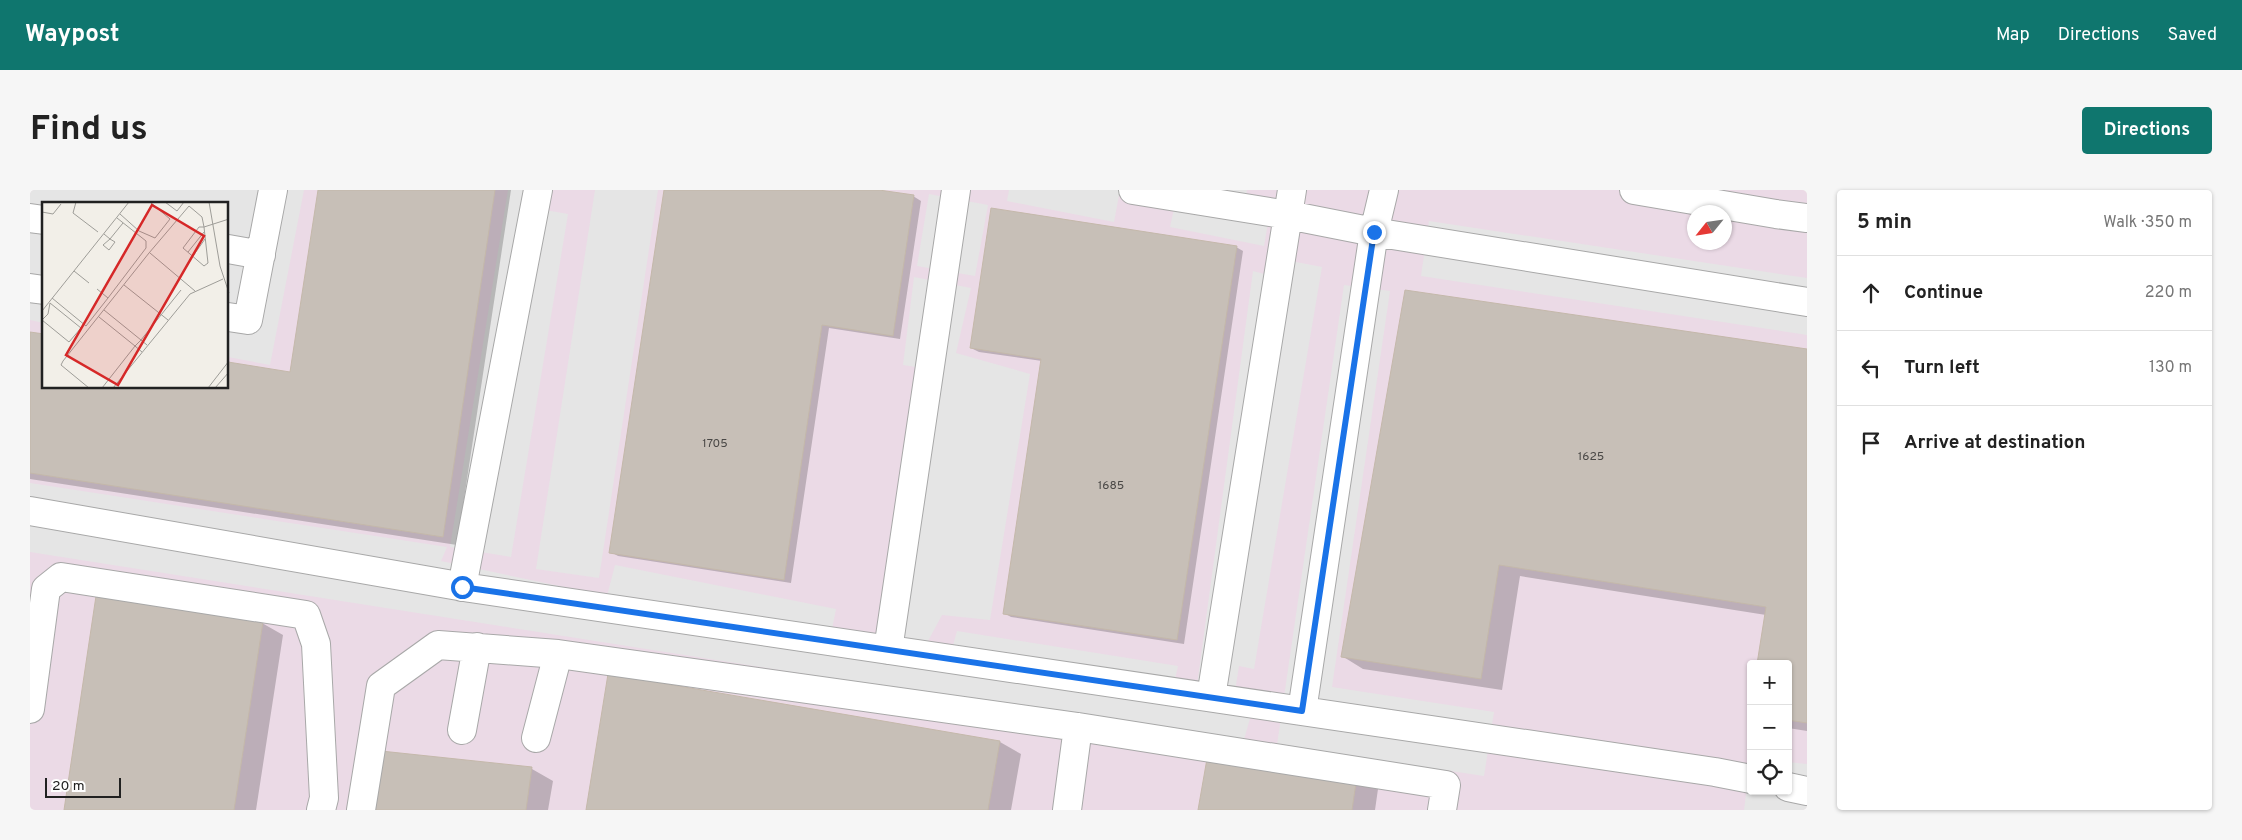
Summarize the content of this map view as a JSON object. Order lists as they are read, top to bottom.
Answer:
{
  "house_numbers": ["1705", "1625", "1685"],
  "scale_bar": "20 m",
  "north": "bottom left",
  "page": {
    "header": "Waypost",
    "nav": ["Map", "Directions", "Saved"],
    "buttons": "Directions",
    "title": "Find us",
    "heading": ["5 min", "Walk · 350 m"],
    "list": [
      ["Continue", "220 m"],
      ["Turn left", "130 m"],
      "Arrive at destination"
    ],
    "map_buttons": ["+", "−"],
    "scale": "20 m"
  }
}
